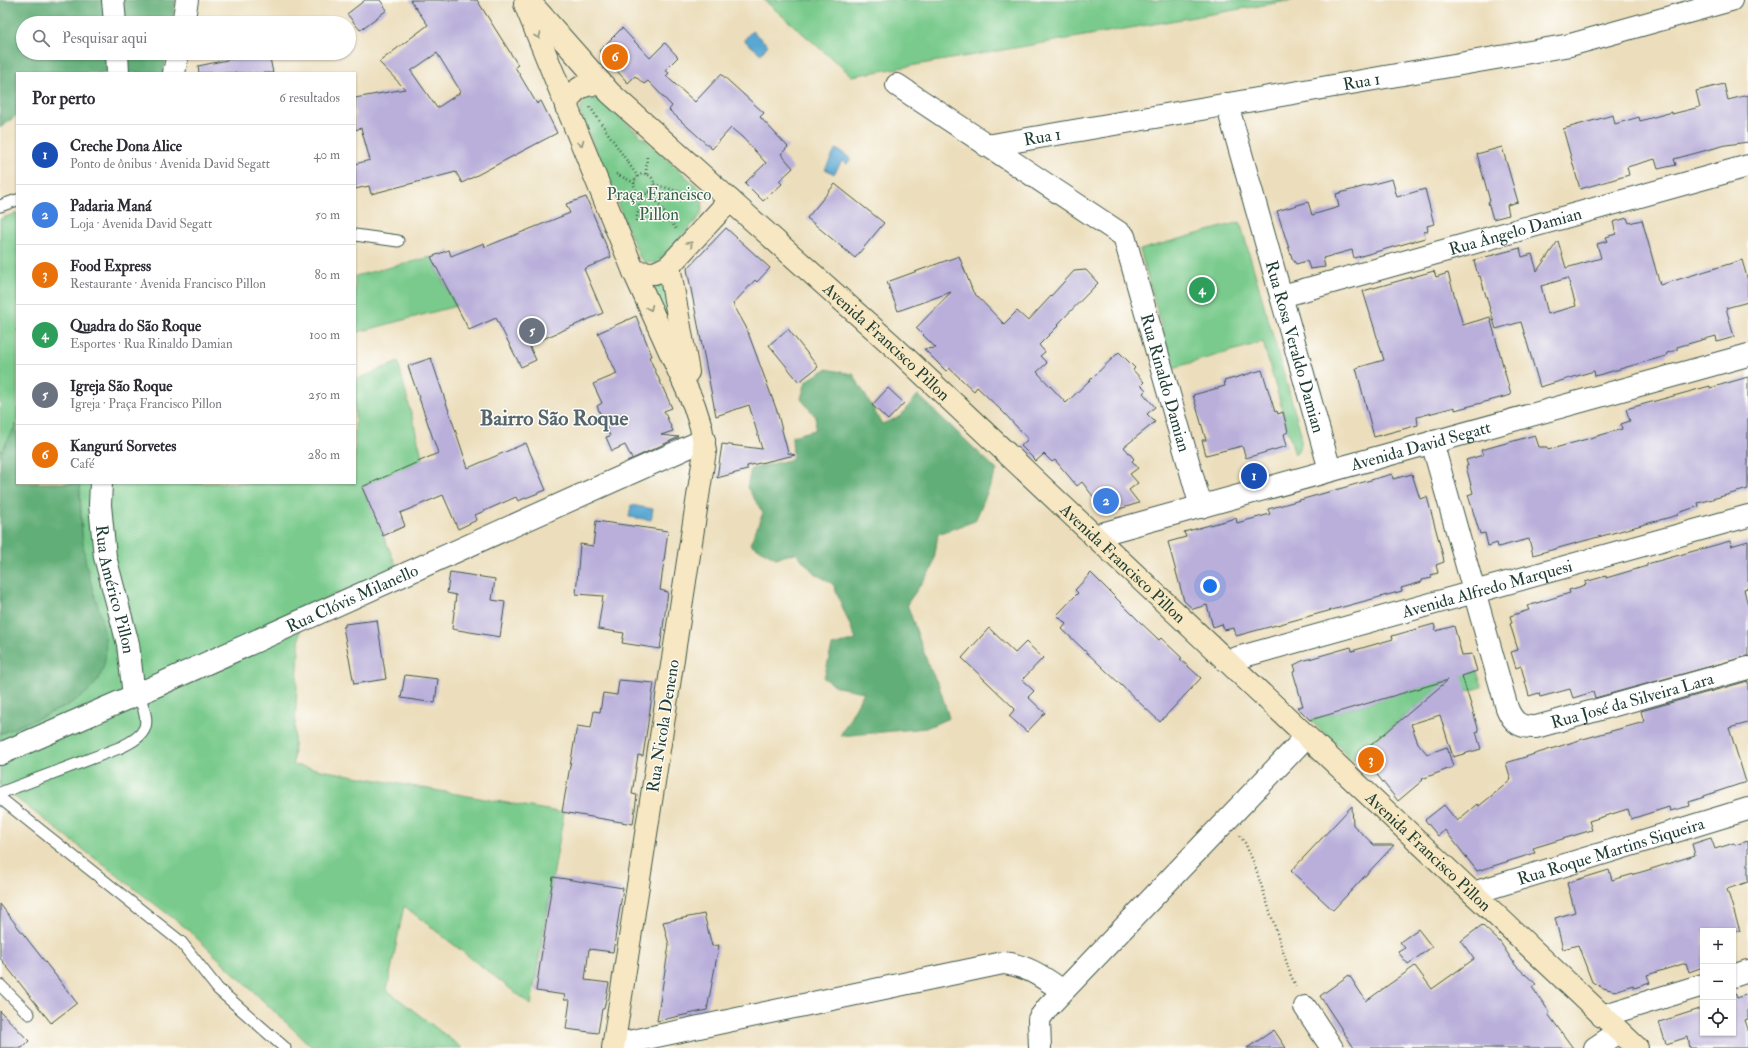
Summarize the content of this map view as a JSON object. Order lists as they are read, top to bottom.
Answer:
{
  "streets": {
    "main road": ["Avenida Francisco Pillon", "Rua Nicola Deneno"],
    "street": [
      "Rua 1",
      "Rua Ângelo Damian",
      "Rua Rosa Veraldo Damian",
      "Rua Rinaldo Damian",
      "Avenida David Segatt",
      "Avenida Alfredo Marquesi",
      "Rua Américo Pillon",
      "Rua Clóvis Milanello",
      "Rua José da Silveira Lara",
      "Rua Roque Martins Siqueira"
    ]
  },
  "crossings": [
    ["Rua 1", "Rua Rosa Veraldo Damian"],
    ["Rua 1", "Rua Rinaldo Damian"],
    ["Rua Ângelo Damian", "Rua Rosa Veraldo Damian"],
    ["Avenida Francisco Pillon", "Avenida David Segatt"],
    ["Avenida Francisco Pillon", "Avenida Alfredo Marquesi"],
    ["Avenida Francisco Pillon", "Rua Roque Martins Siqueira"],
    ["Rua Rosa Veraldo Damian", "Avenida David Segatt"],
    ["Rua Rinaldo Damian", "Avenida David Segatt"],
    ["Avenida Alfredo Marquesi", "Rua José da Silveira Lara"],
    ["Rua Américo Pillon", "Rua Clóvis Milanello"],
    ["Rua Clóvis Milanello", "Rua Nicola Deneno"]
  ],
  "districts": ["Bairro São Roque"],
  "parks": ["Praça Francisco Pillon"],
  "page": {
    "search": "Pesquisar aqui",
    "pins": [
      "6",
      "4",
      "5",
      "1",
      "2",
      "3"
    ],
    "heading": ["Por perto", "6 resultados"],
    "list": [
      {
        "mark": "1",
        "name": "Creche Dona Alice",
        "note": "Ponto de ônibus · Avenida David Segatt",
        "value": "40 m"
      },
      {
        "mark": "2",
        "name": "Padaria Maná",
        "note": "Loja · Avenida David Segatt",
        "value": "50 m"
      },
      {
        "mark": "3",
        "name": "Food Express",
        "note": "Restaurante · Avenida Francisco Pillon",
        "value": "80 m"
      },
      {
        "mark": "4",
        "name": "Quadra do São Roque",
        "note": "Esportes · Rua Rinaldo Damian",
        "value": "100 m"
      },
      {
        "mark": "5",
        "name": "Igreja São Roque",
        "note": "Igreja · Praça Francisco Pillon",
        "value": "250 m"
      },
      {
        "mark": "6",
        "name": "Kangurú Sorvetes",
        "note": "Café",
        "value": "280 m"
      }
    ],
    "map_buttons": ["+", "−"]
  }
}
